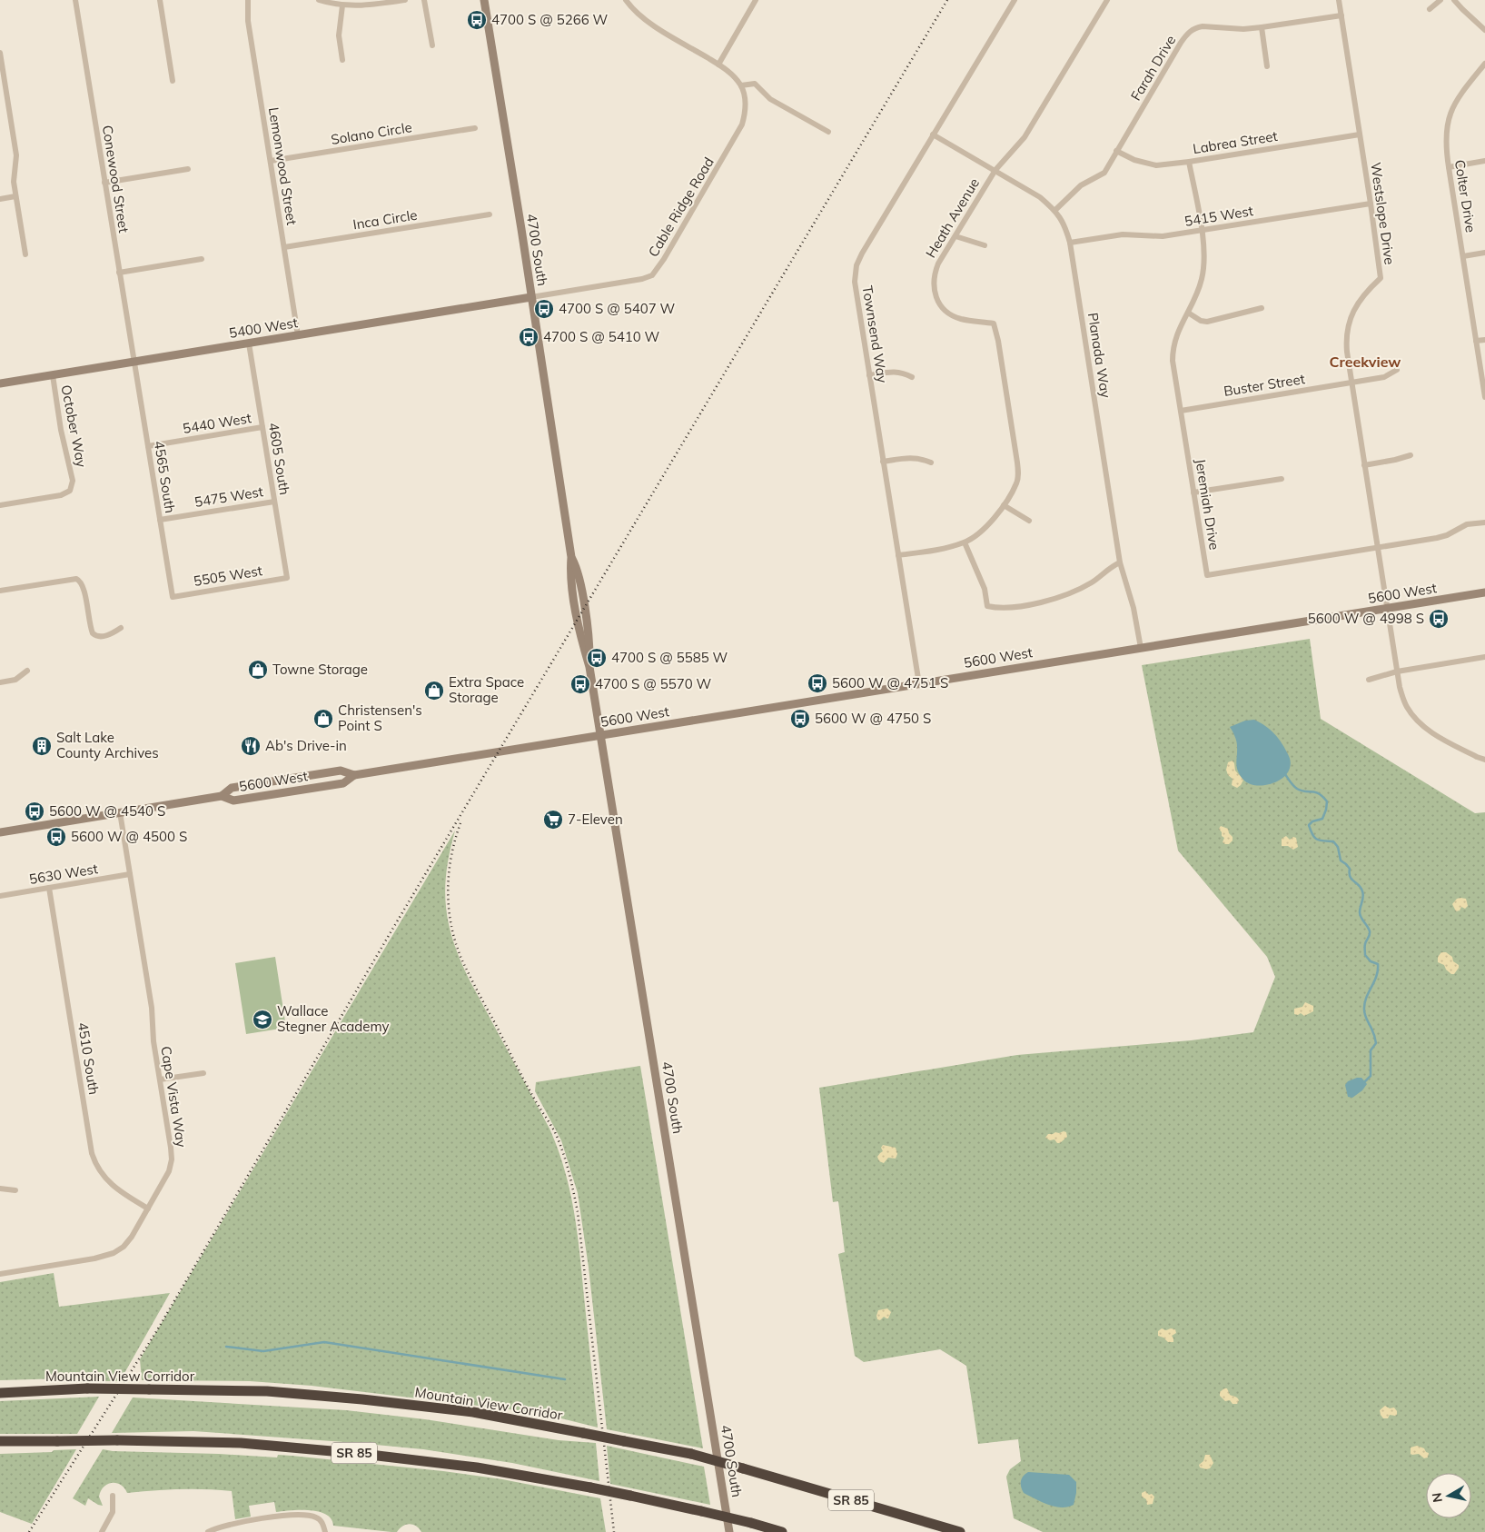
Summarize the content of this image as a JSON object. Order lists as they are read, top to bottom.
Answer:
{
  "streets": {
    "highway": ["Mountain View Corridor", "SR 85"],
    "main road": ["4700 South", "5400 West", "5600 West"],
    "street": [
      "Farah Drive",
      "Solano Circle",
      "Labrea Street",
      "Lemonwood Street",
      "Conewood Street",
      "Colter Drive",
      "Cable Ridge Road",
      "Westslope Drive",
      "5415 West",
      "Heath Avenue",
      "Inca Circle",
      "Townsend Way",
      "Planada Way",
      "Buster Street",
      "5440 West",
      "October Way",
      "4605 South",
      "4565 South",
      "5475 West",
      "Jeremiah Drive",
      "5505 West",
      "5630 West",
      "4510 South",
      "Cape Vista Way"
    ]
  },
  "crossings": [
    ["Farah Drive", "Labrea Street"],
    ["Farah Drive", "Westslope Drive"],
    ["Farah Drive", "Planada Way"],
    ["Solano Circle", "Lemonwood Street"],
    ["Labrea Street", "Westslope Drive"],
    ["Labrea Street", "Jeremiah Drive"],
    ["Lemonwood Street", "Inca Circle"],
    ["Lemonwood Street", "5400 West"],
    ["Conewood Street", "5400 West"],
    ["Conewood Street", "4565 South"],
    ["Cable Ridge Road", "4700 South"],
    ["Cable Ridge Road", "5400 West"],
    ["Westslope Drive", "5415 West"],
    ["Westslope Drive", "Buster Street"],
    ["Westslope Drive", "Jeremiah Drive"],
    ["Westslope Drive", "5600 West"],
    ["5415 West", "Planada Way"],
    ["5415 West", "Jeremiah Drive"],
    ["Heath Avenue", "Townsend Way"],
    ["Heath Avenue", "Planada Way"],
    ["4700 South", "5400 West"],
    ["4700 South", "5600 West"],
    ["5400 West", "October Way"],
    ["5400 West", "4605 South"],
    ["5400 West", "4565 South"],
    ["Townsend Way", "Planada Way"],
    ["Townsend Way", "5600 West"],
    ["Planada Way", "5600 West"],
    ["Buster Street", "Jeremiah Drive"],
    ["5440 West", "4605 South"],
    ["5440 West", "4565 South"],
    ["4605 South", "5475 West"],
    ["4605 South", "5505 West"],
    ["4565 South", "5475 West"],
    ["4565 South", "5505 West"],
    ["5600 West", "Cape Vista Way"],
    ["5630 West", "4510 South"],
    ["5630 West", "Cape Vista Way"],
    ["4510 South", "Cape Vista Way"]
  ],
  "districts": ["Creekview"],
  "places": {
    "bus stop": [
      "4700 S @ 5266 W",
      "4700 S @ 5407 W",
      "4700 S @ 5410 W",
      "5600 W @ 4998 S",
      "4700 S @ 5585 W",
      "5600 W @ 4751 S",
      "4700 S @ 5570 W",
      "5600 W @ 4750 S",
      "5600 W @ 4540 S",
      "5600 W @ 4500 S"
    ],
    "shop": ["Towne Storage", "Extra Space Storage", "Christensen's Point S"],
    "building": ["Salt Lake County Archives"],
    "restaurant": ["Ab's Drive-in"],
    "supermarket": ["7-Eleven"],
    "school or university": ["Wallace Stegner Academy"]
  },
  "north": "left"
}
